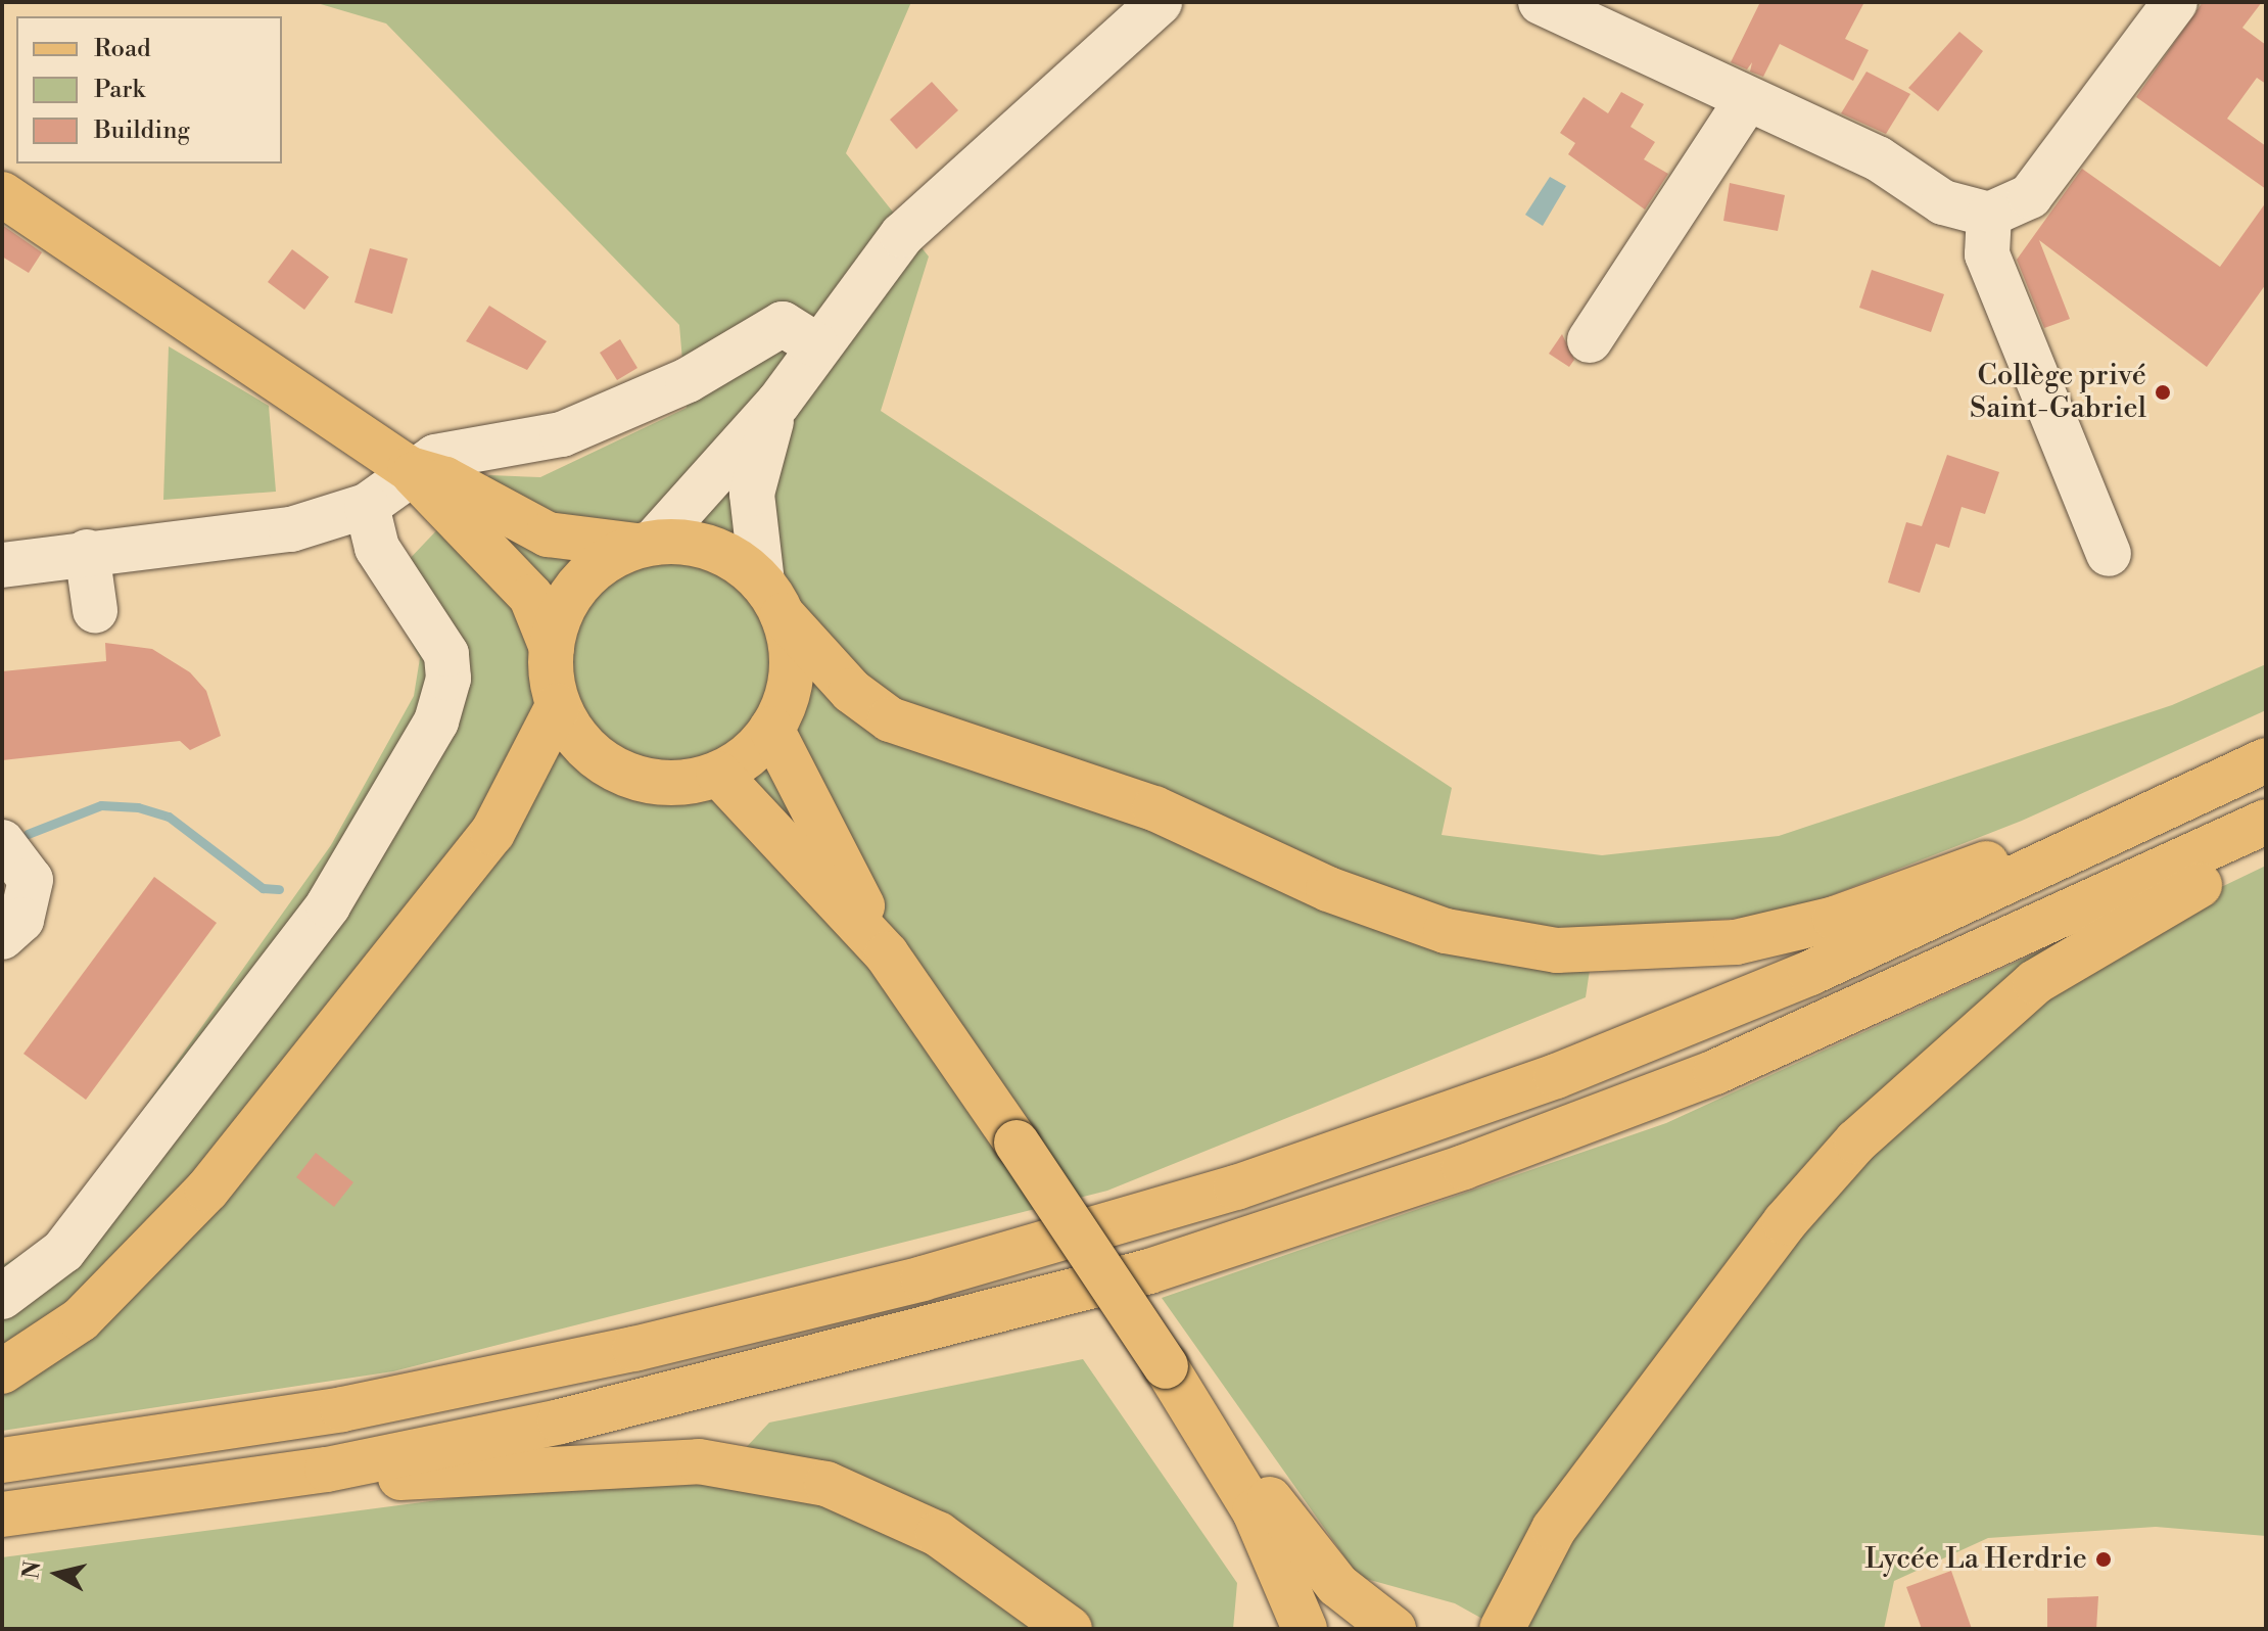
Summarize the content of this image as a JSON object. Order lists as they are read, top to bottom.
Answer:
{
  "places": ["Collège privé Saint-Gabriel", "Lycée La Herdrie"],
  "legend": ["Road", "Park", "Building"],
  "north": "left"
}
